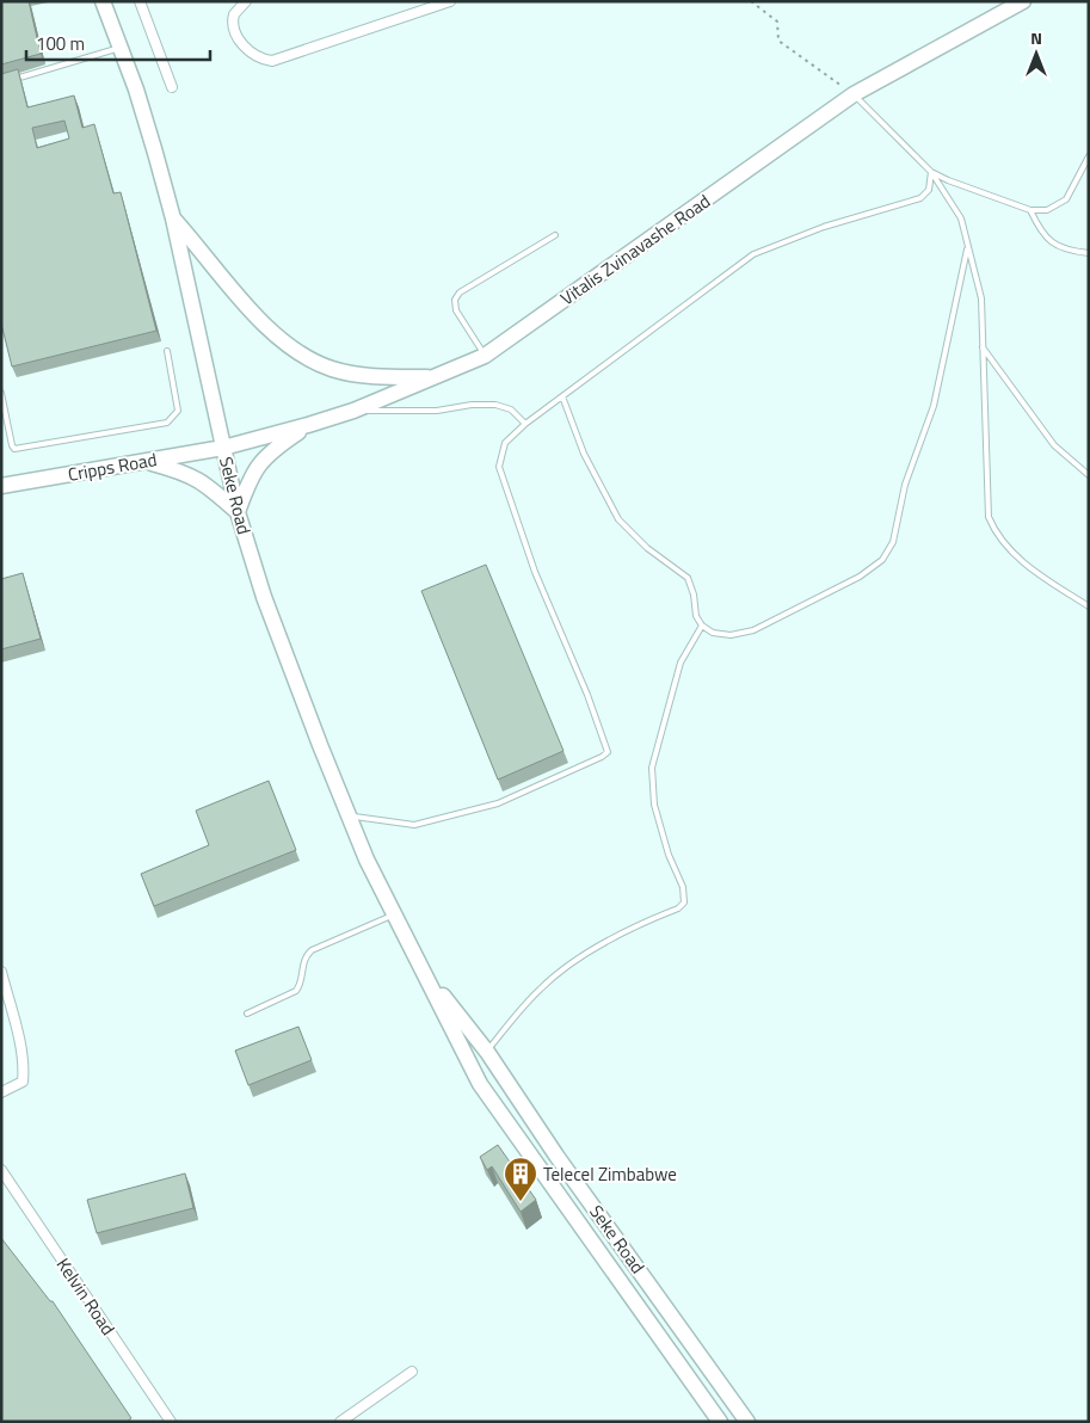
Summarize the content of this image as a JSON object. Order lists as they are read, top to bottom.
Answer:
{
  "streets": {
    "main road": ["Vitalis Zvinavashe Road", "Cripps Road", "Seke Road"],
    "street": ["Kelvin Road"]
  },
  "crossings": [
    ["Vitalis Zvinavashe Road", "Cripps Road"],
    ["Vitalis Zvinavashe Road", "Seke Road"],
    ["Cripps Road", "Seke Road"]
  ],
  "places": {
    "building": ["Telecel Zimbabwe"]
  },
  "scale_bar": "100 m",
  "north": "top"
}
